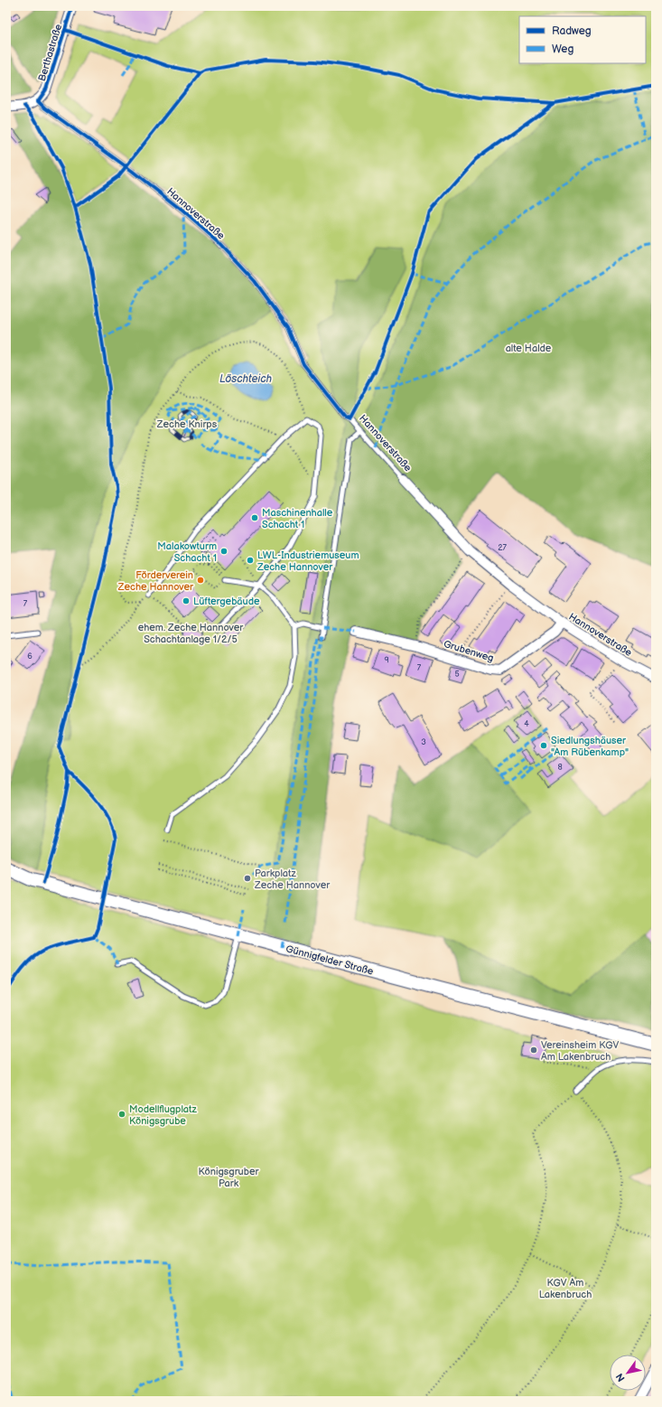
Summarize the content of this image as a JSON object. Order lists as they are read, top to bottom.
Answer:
{
  "streets": {
    "street": [
      "Berthastraße",
      "Hannoverstraße",
      "Grubenweg",
      "Günnigfelder Straße"
    ]
  },
  "crossings": [
    ["Berthastraße", "Hannoverstraße"],
    ["Hannoverstraße", "Grubenweg"]
  ],
  "water": ["Löschteich"],
  "parks": [
    "alte Halde",
    "Zeche Knirps",
    "ehem. Zeche Hannover Schachtanlage 1/2/5",
    "Königsgruber Park",
    "KGV Am Lakenbruch"
  ],
  "places": [
    "Maschinenhalle Schacht 1",
    "Malakowturm Schacht 1",
    "LWL-Industriemuseum Zeche Hannover",
    "Förderverein Zeche Hannover",
    "Lüftergebäude",
    "Siedlungshäuser \"Am Rübenkamp\"",
    "Parkplatz Zeche Hannover",
    "Vereinsheim KGV Am Lakenbruch",
    "Modellflugplatz Königsgrube"
  ],
  "house_numbers": [
    "27",
    "7",
    "6",
    "9",
    "7",
    "5",
    "4",
    "3",
    "8"
  ],
  "legend": ["Radweg", "Weg"],
  "north": "bottom left"
}
